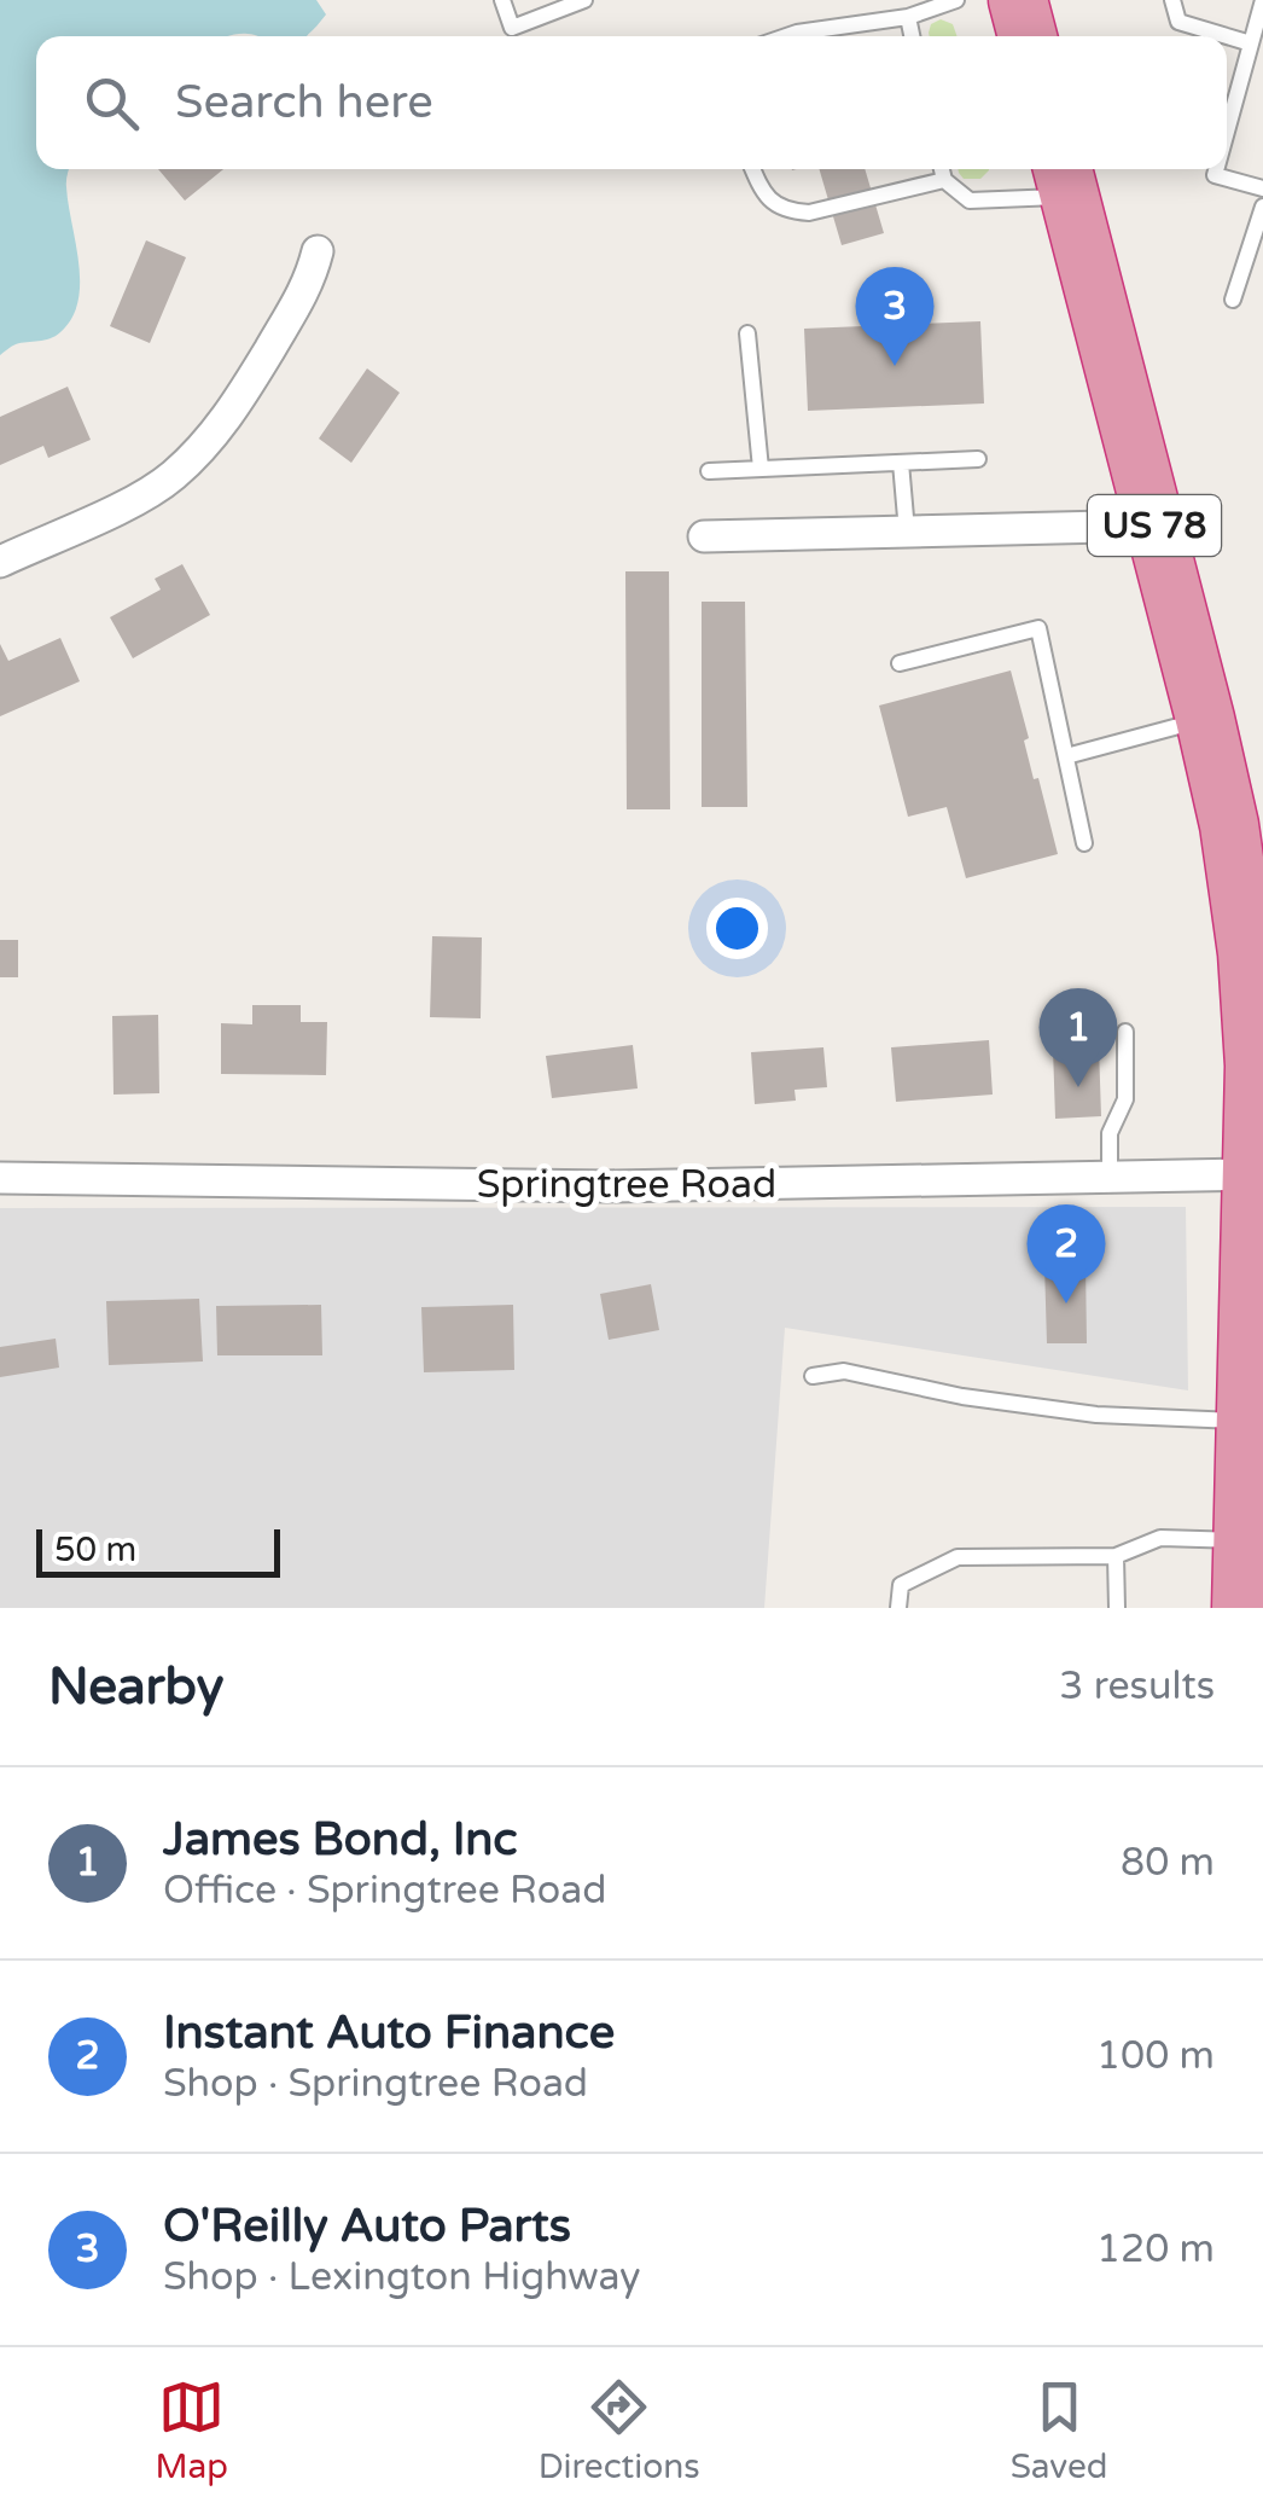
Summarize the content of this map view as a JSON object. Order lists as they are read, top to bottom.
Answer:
{
  "streets": {
    "highway": ["US 78"],
    "street": ["Springtree Road"]
  },
  "crossings": [
    ["US 78", "Springtree Road"]
  ],
  "scale_bar": "50 m",
  "page": {
    "search": "Search here",
    "pins": ["3", "1", "2"],
    "scale": "50 m",
    "heading": ["Nearby", "3 results"],
    "list": [
      {
        "mark": "1",
        "name": "James Bond, Inc",
        "note": "Office · Springtree Road",
        "value": "80 m"
      },
      {
        "mark": "2",
        "name": "Instant Auto Finance",
        "note": "Shop · Springtree Road",
        "value": "100 m"
      },
      {
        "mark": "3",
        "name": "O'Reilly Auto Parts",
        "note": "Shop · Lexington Highway",
        "value": "120 m"
      }
    ],
    "nav": ["Map", "Directions", "Saved"]
  }
}
